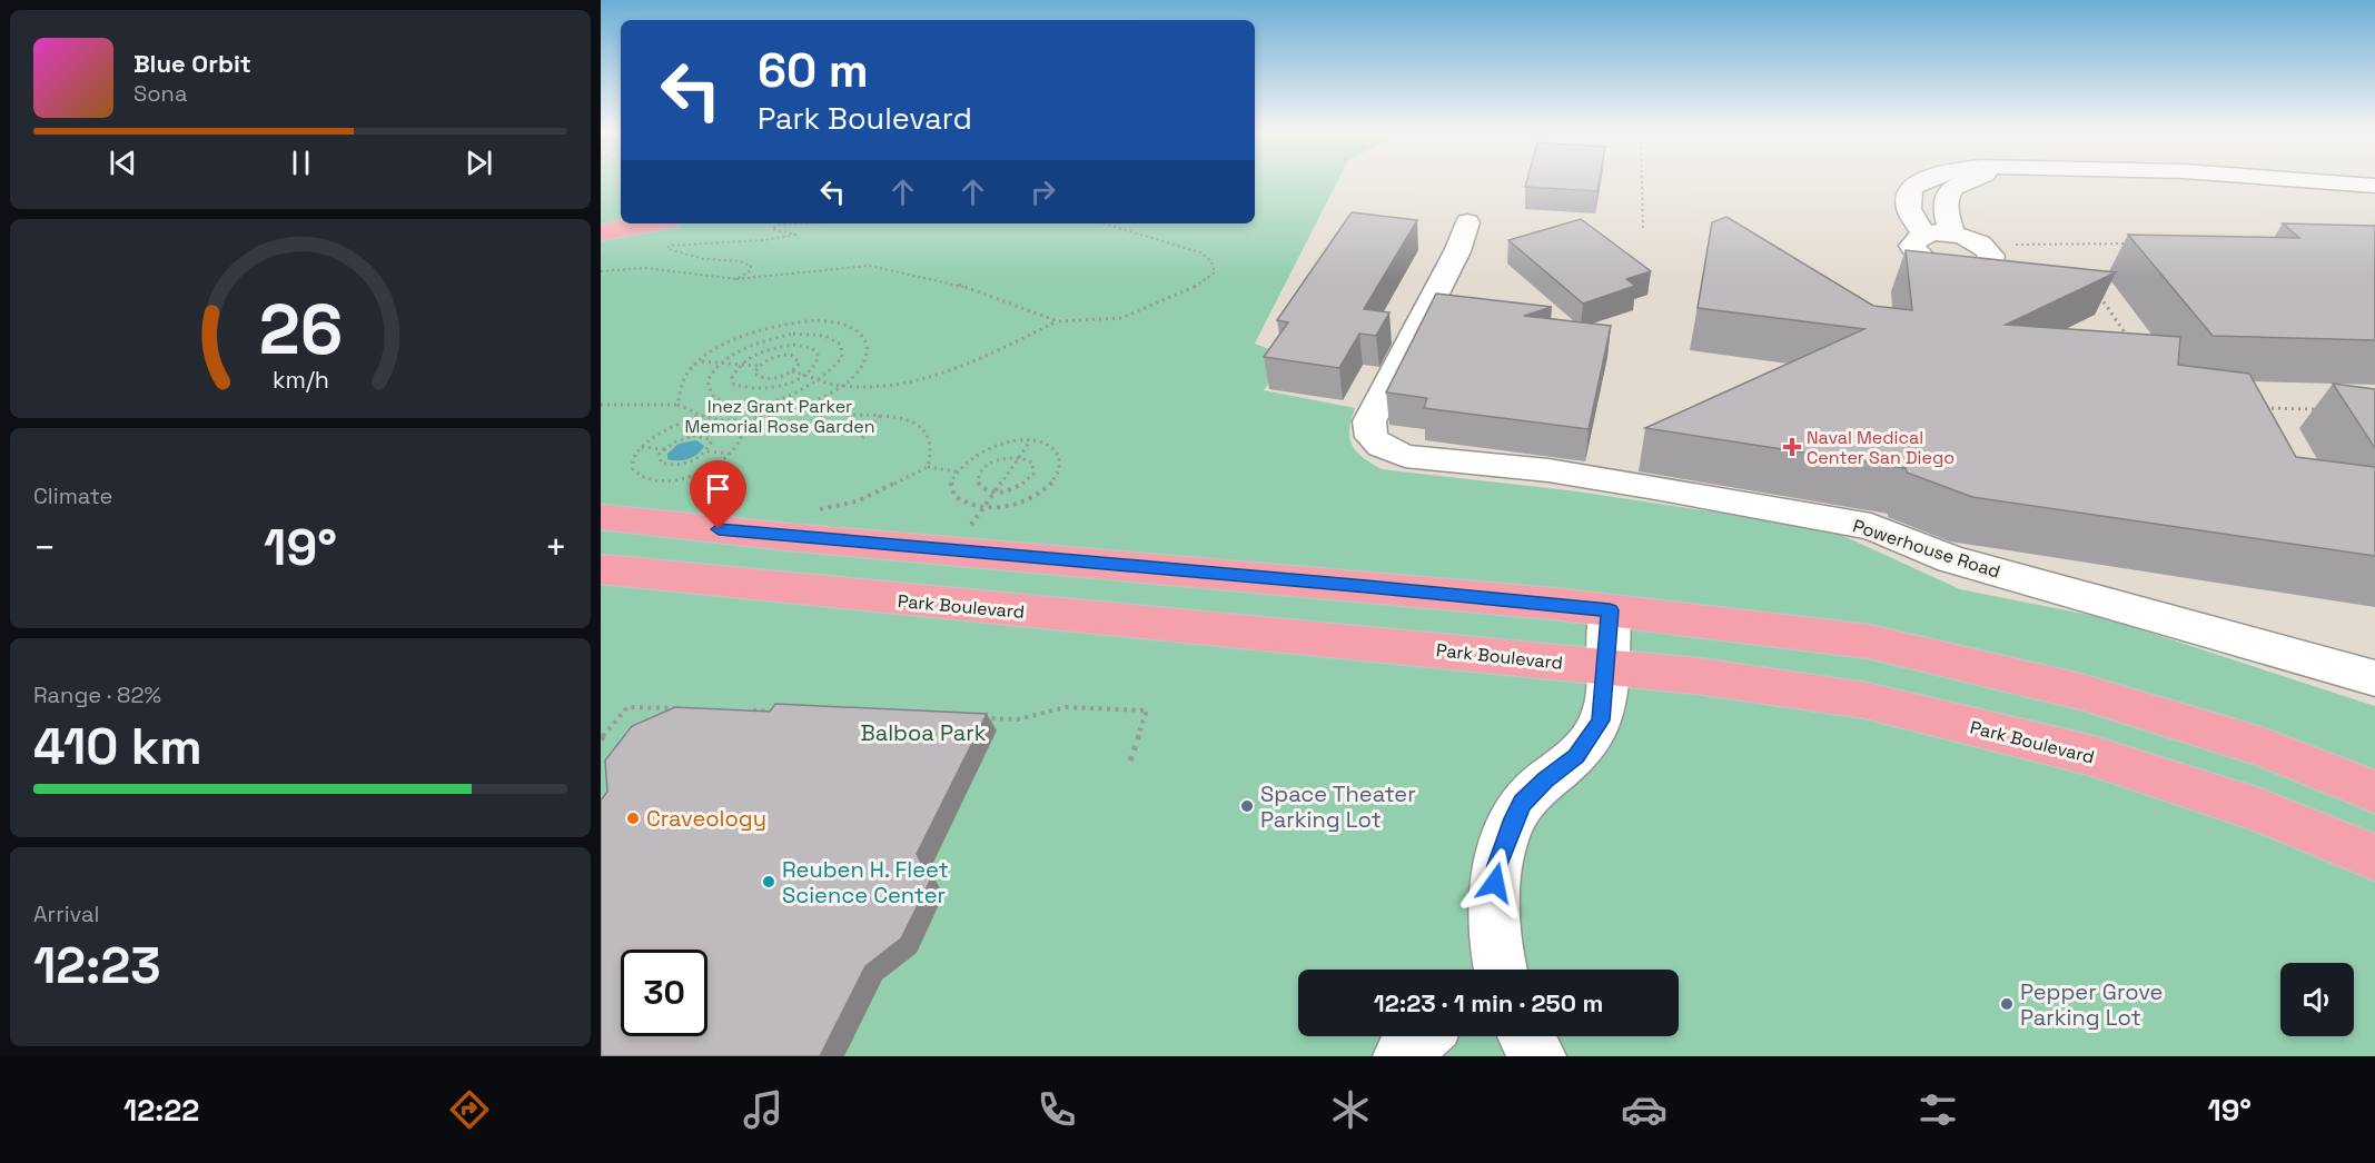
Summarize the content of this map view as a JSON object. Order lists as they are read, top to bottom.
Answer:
{
  "streets": {
    "main road": ["Park Boulevard"],
    "street": ["Powerhouse Road"]
  },
  "parks": ["Inez Grant Parker Memorial Rose Garden", "Balboa Park"],
  "places": {
    "health": ["Naval Medical Center San Diego"],
    "other": [
      "Space Theater Parking Lot",
      "Craveology",
      "Reuben H. Fleet Science Center",
      "Pepper Grove Parking Lot"
    ]
  },
  "page": {
    "turn": ["60 m", "Park Boulevard"],
    "song": ["Blue Orbit", "Sona"],
    "tile": [
      "Climate",
      ["Range · 82%", "410 km"],
      ["Arrival", "12:23"]
    ],
    "heat": ["−", "19°", "+"],
    "limit": "30",
    "trip": "12:23 · 1 min · 250 m",
    "tabs": ["12:22", "19°"],
    "gauge": ["26", "km/h"]
  }
}
